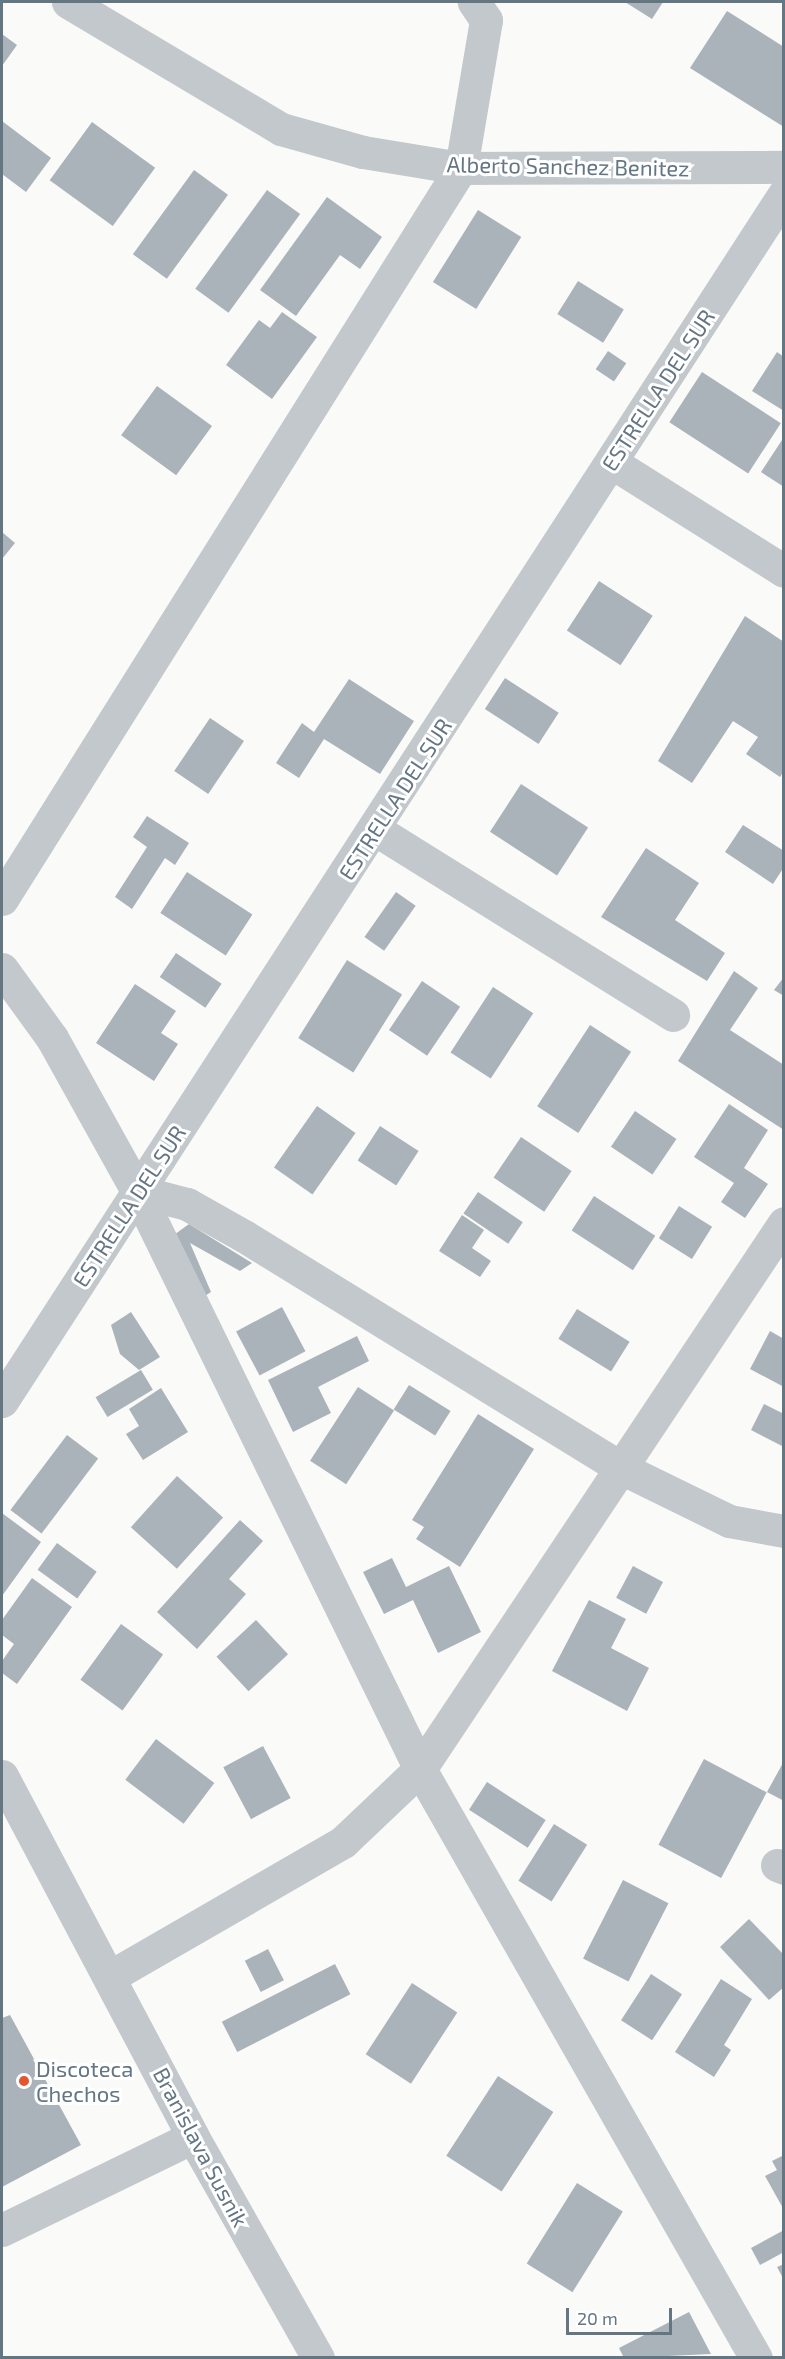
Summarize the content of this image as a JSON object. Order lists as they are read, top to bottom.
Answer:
{
  "streets": {
    "street": ["Alberto Sanchez Benitez", "ESTRELLA DEL SUR", "Branislava Susnik"]
  },
  "places": ["Discoteca Chechos"],
  "scale_bar": "20 m"
}
